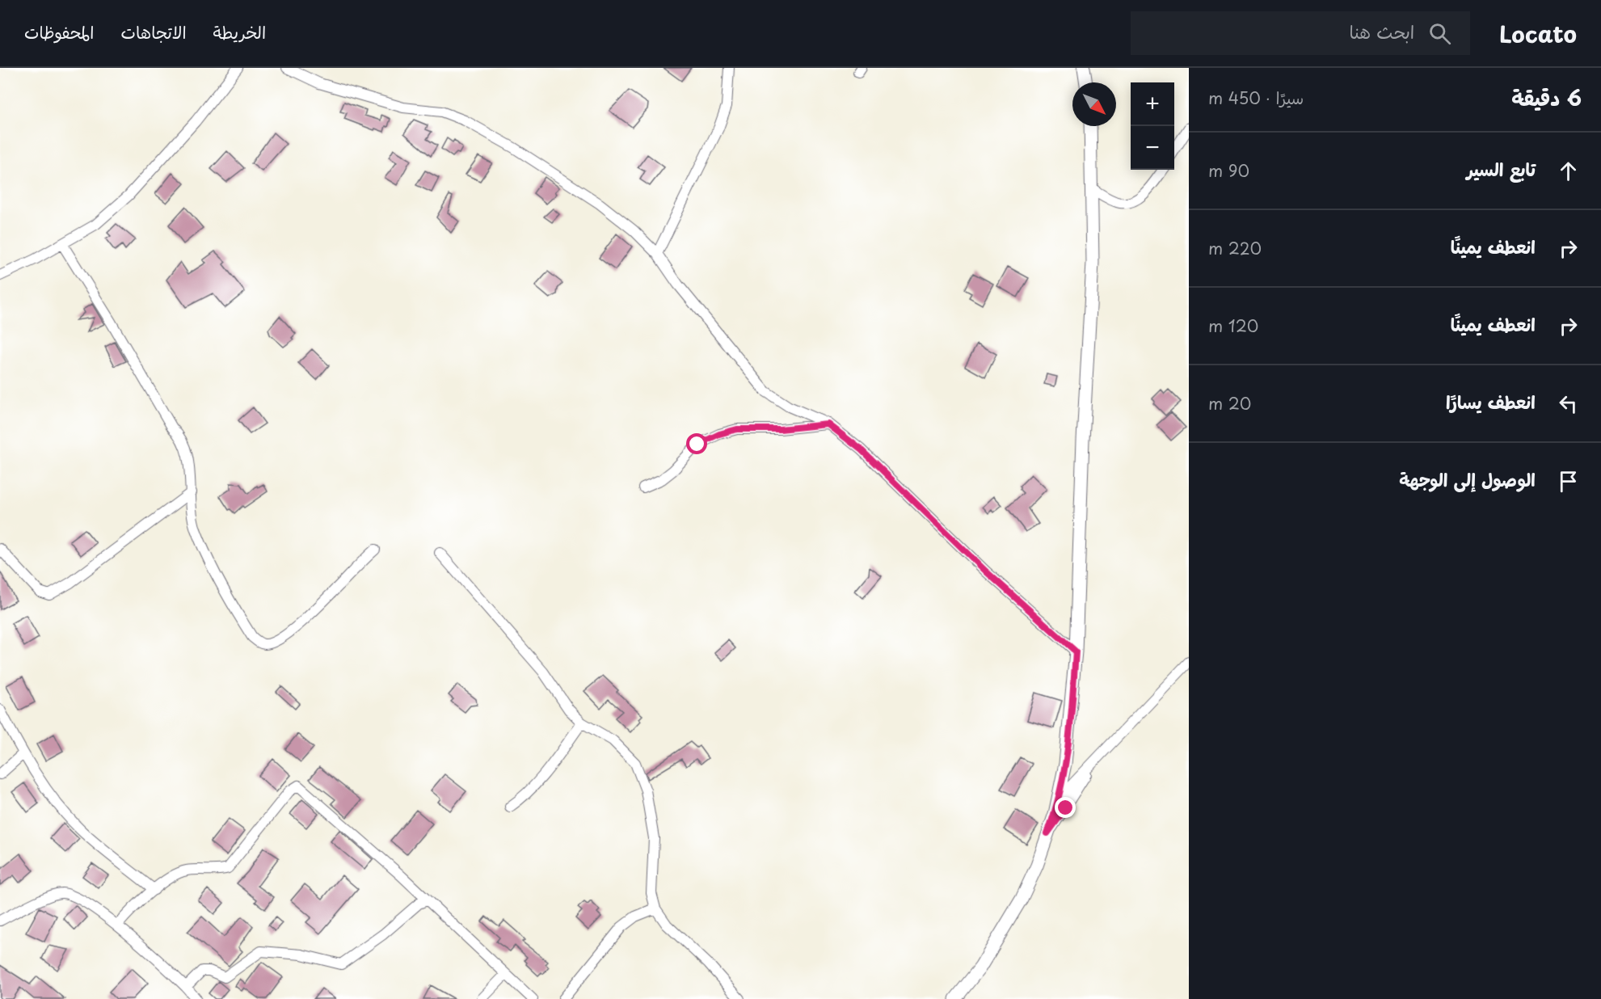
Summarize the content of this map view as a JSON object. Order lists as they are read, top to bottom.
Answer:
{
  "north": "bottom right",
  "page": {
    "header": "Locato",
    "search": "ابحث هنا",
    "nav": ["الخريطة", "الاتجاهات", "المحفوظات"],
    "heading": ["6 دقيقة", "سيرًا · 450 m"],
    "map_buttons": ["+", "−"],
    "list": [
      ["تابع السير", "90 m"],
      ["انعطف يمينًا", "220 m"],
      ["انعطف يمينًا", "120 m"],
      ["انعطف يسارًا", "20 m"],
      "الوصول إلى الوجهة"
    ]
  }
}
